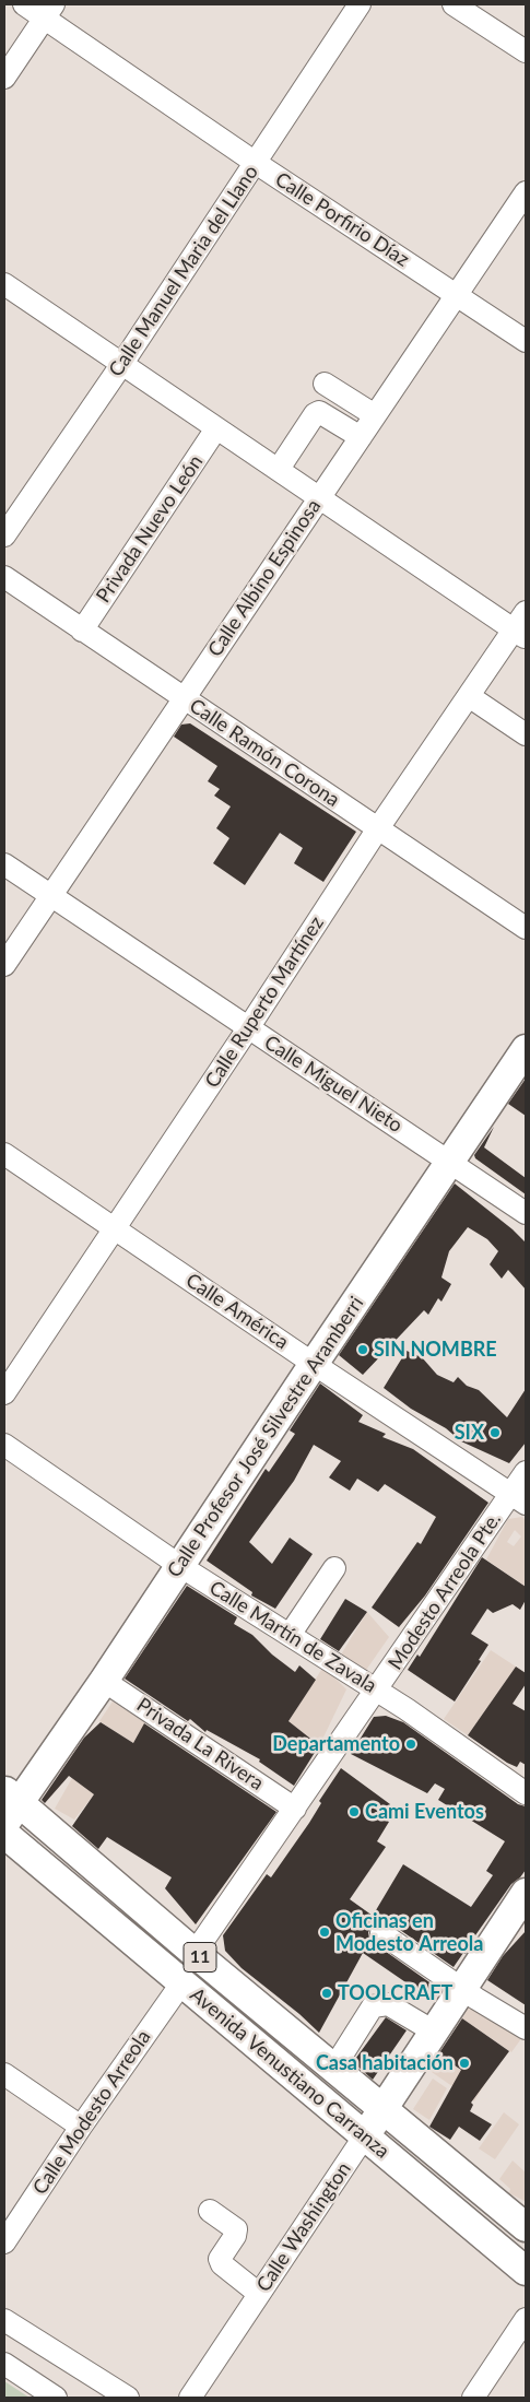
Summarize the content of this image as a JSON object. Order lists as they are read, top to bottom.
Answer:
{
  "streets": {
    "main road": [
      "Calle Profesor José Silvestre Aramberri",
      "11",
      "Avenida Venustiano Carranza",
      "Calle Washington"
    ],
    "street": [
      "Calle Porfirio Díaz",
      "Calle Manuel Maria del Llano",
      "Privada Nuevo León",
      "Calle Albino Espinosa",
      "Calle Ramón Corona",
      "Calle Ruperto Martínez",
      "Calle Miguel Nieto",
      "Calle América",
      "Modesto Arreola Pte.",
      "Calle Martín de Zavala",
      "Privada La Rivera",
      "Calle Modesto Arreola"
    ]
  },
  "crossings": [
    ["Calle Porfirio Díaz", "Calle Manuel Maria del Llano"],
    ["Calle Porfirio Díaz", "Calle Albino Espinosa"],
    ["Privada Nuevo León", "Calle Ramón Corona"],
    ["Calle Albino Espinosa", "Calle Ramón Corona"],
    ["Calle Albino Espinosa", "Calle Miguel Nieto"],
    ["Calle Ramón Corona", "Calle Ruperto Martínez"],
    ["Calle Ruperto Martínez", "Calle Miguel Nieto"],
    ["Calle Ruperto Martínez", "Calle América"],
    ["Calle Miguel Nieto", "Calle Profesor José Silvestre Aramberri"],
    ["Calle América", "Calle Profesor José Silvestre Aramberri"],
    ["Calle América", "Modesto Arreola Pte."],
    ["Calle Profesor José Silvestre Aramberri", "Calle Martín de Zavala"],
    ["Calle Profesor José Silvestre Aramberri", "Privada La Rivera"],
    ["Calle Profesor José Silvestre Aramberri", "Avenida Venustiano Carranza"],
    ["Modesto Arreola Pte.", "Calle Martín de Zavala"],
    ["Modesto Arreola Pte.", "Privada La Rivera"],
    ["Modesto Arreola Pte.", "Avenida Venustiano Carranza"],
    ["Avenida Venustiano Carranza", "Calle Modesto Arreola"],
    ["Avenida Venustiano Carranza", "Calle Washington"]
  ],
  "places": [
    "SIN NOMBRE",
    "SIX",
    "Departamento",
    "Cami Eventos",
    "Oficinas en Modesto Arreola",
    "TOOLCRAFT",
    "Casa habitación"
  ]
}
